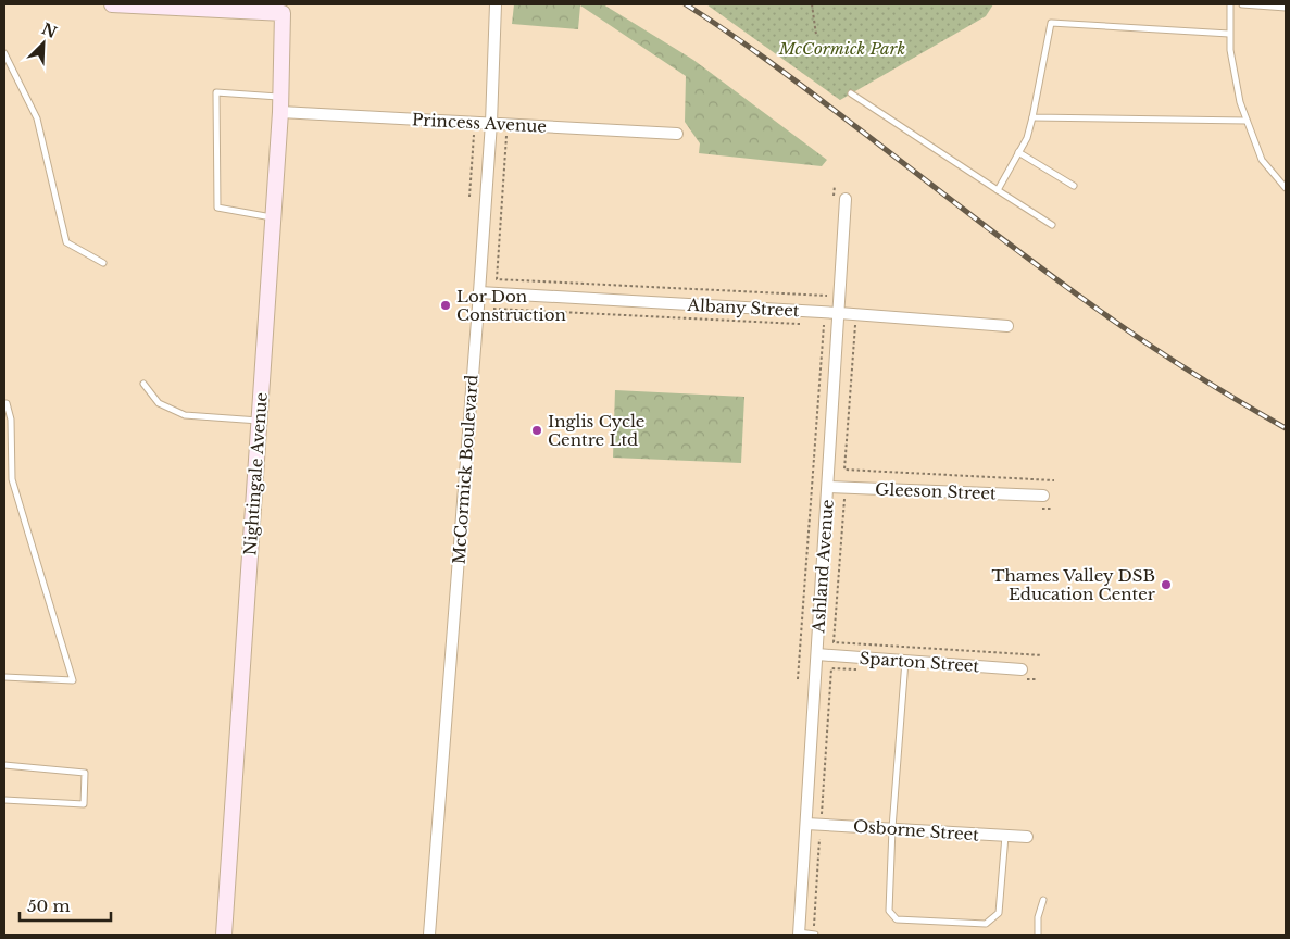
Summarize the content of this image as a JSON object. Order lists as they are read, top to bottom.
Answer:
{
  "streets": {
    "street": [
      "Princess Avenue",
      "Albany Street",
      "McCormick Boulevard",
      "Nightingale Avenue",
      "Gleeson Street",
      "Ashland Avenue",
      "Sparton Street",
      "Osborne Street"
    ]
  },
  "crossings": [
    ["Princess Avenue", "McCormick Boulevard"],
    ["Princess Avenue", "Nightingale Avenue"],
    ["Albany Street", "McCormick Boulevard"],
    ["Albany Street", "Ashland Avenue"],
    ["Gleeson Street", "Ashland Avenue"],
    ["Ashland Avenue", "Sparton Street"],
    ["Ashland Avenue", "Osborne Street"]
  ],
  "parks": ["McCormick Park"],
  "places": ["Lor Don Construction", "Inglis Cycle Centre Ltd", "Thames Valley DSB Education Center"],
  "scale_bar": "50 m",
  "north": "top right"
}
